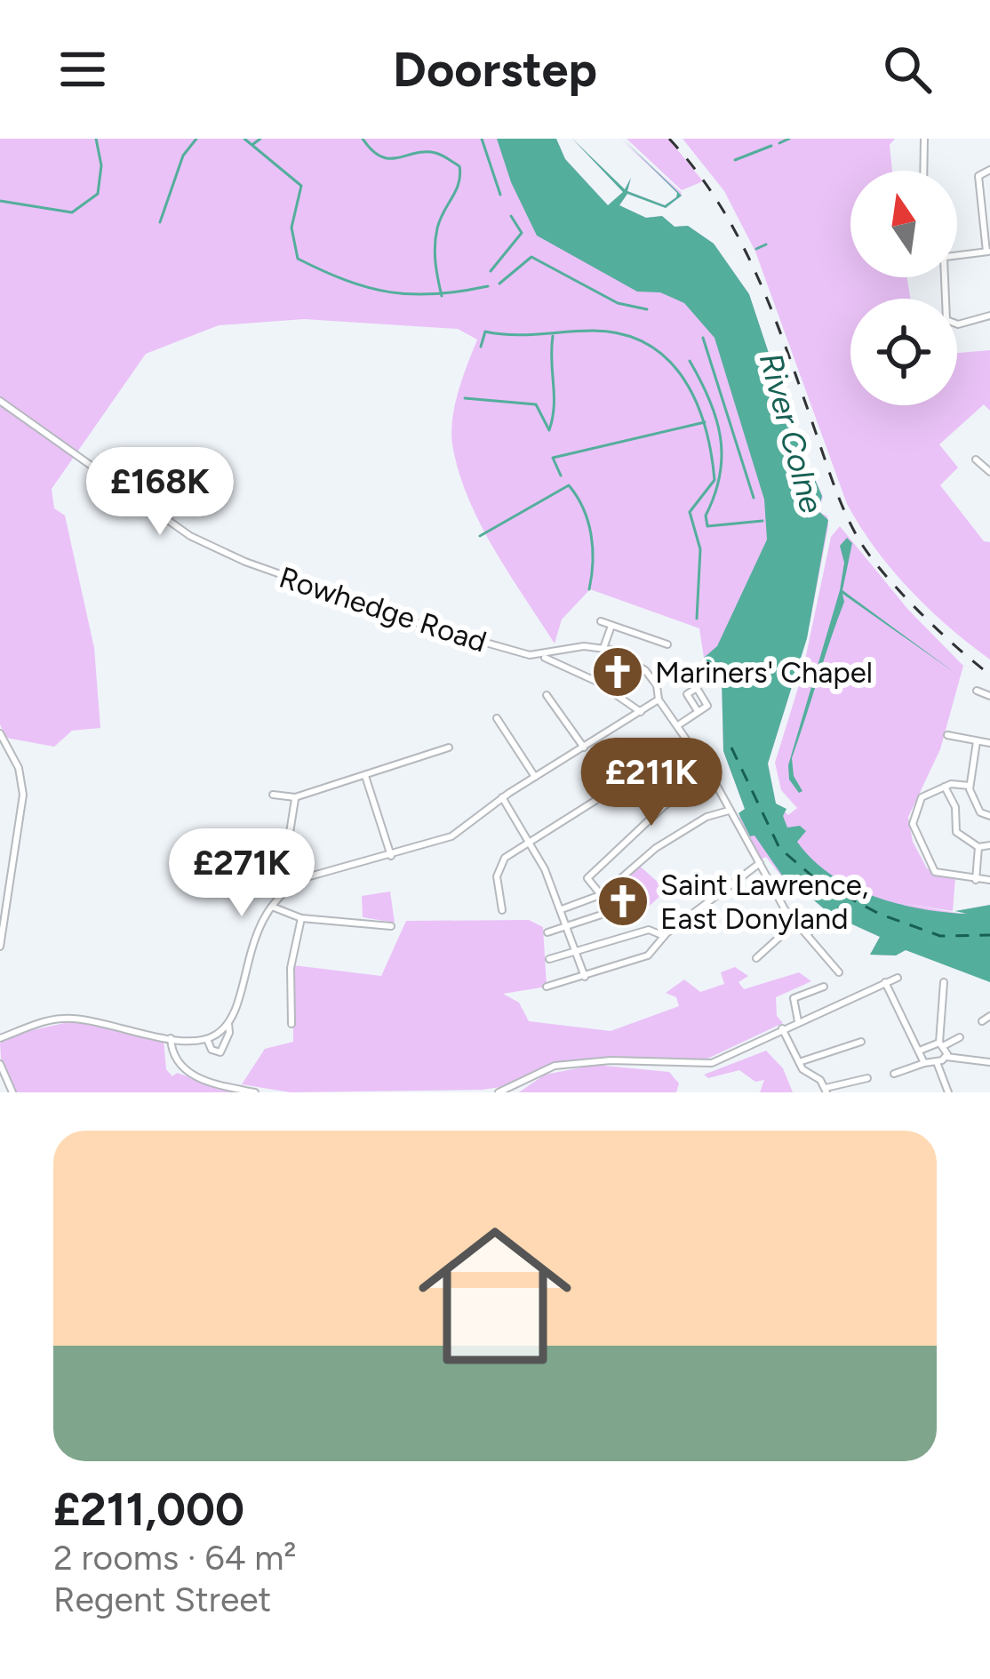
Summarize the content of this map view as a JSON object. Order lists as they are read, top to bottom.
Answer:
{
  "streets": {
    "street": ["Rowhedge Road"]
  },
  "water": ["River Colne"],
  "places": {
    "church": ["Mariners' Chapel", "Saint Lawrence, East Donyland"]
  },
  "north": "top",
  "page": {
    "header": "Doorstep",
    "price": ["£168K", "£211K", "£271K"],
    "list": [
      {
        "name": "£211,000",
        "note": "2 rooms · 64 m² · Regent Street"
      }
    ]
  }
}
